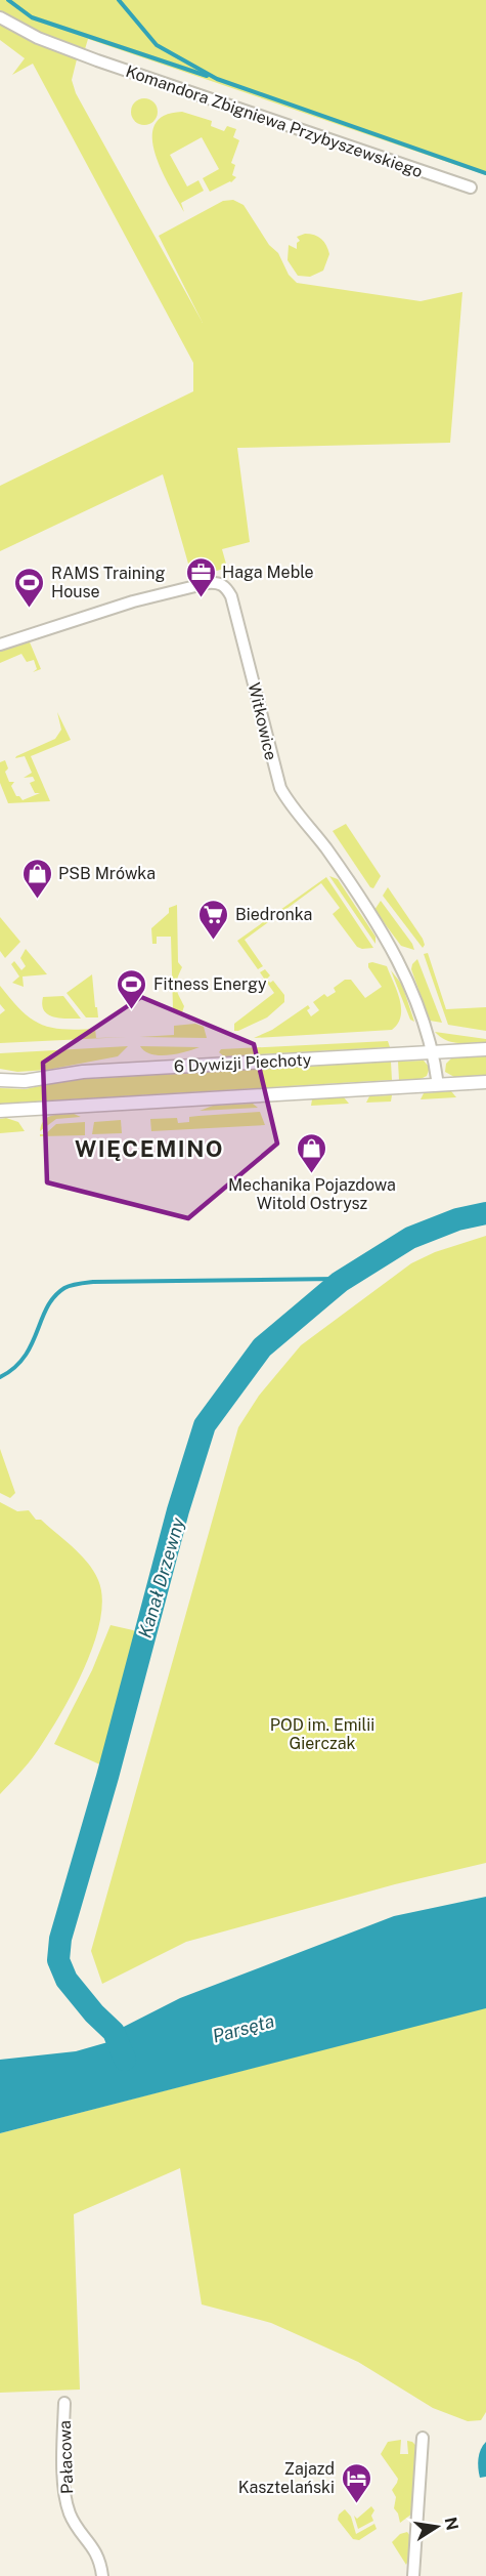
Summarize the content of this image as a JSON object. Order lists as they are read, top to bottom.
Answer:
{
  "streets": {
    "street": [
      "Komandora Zbigniewa Przybyszewskiego",
      "Witkowice",
      "6 Dywizji Piechoty",
      "Pałacowa"
    ]
  },
  "crossings": [
    ["Witkowice", "6 Dywizji Piechoty"]
  ],
  "districts": ["WIĘCEMINO"],
  "water": ["Kanał Drzewny", "Parsęta"],
  "parks": ["POD im. Emilii Gierczak"],
  "places": {
    "office": ["Haga Meble"],
    "sports": ["RAMS Training House", "Fitness Energy"],
    "shop": ["PSB Mrówka", "Mechanika Pojazdowa Witold Ostrysz"],
    "supermarket": ["Biedronka"],
    "hotel": ["Zajazd Kasztelański"]
  },
  "north": "right"
}
